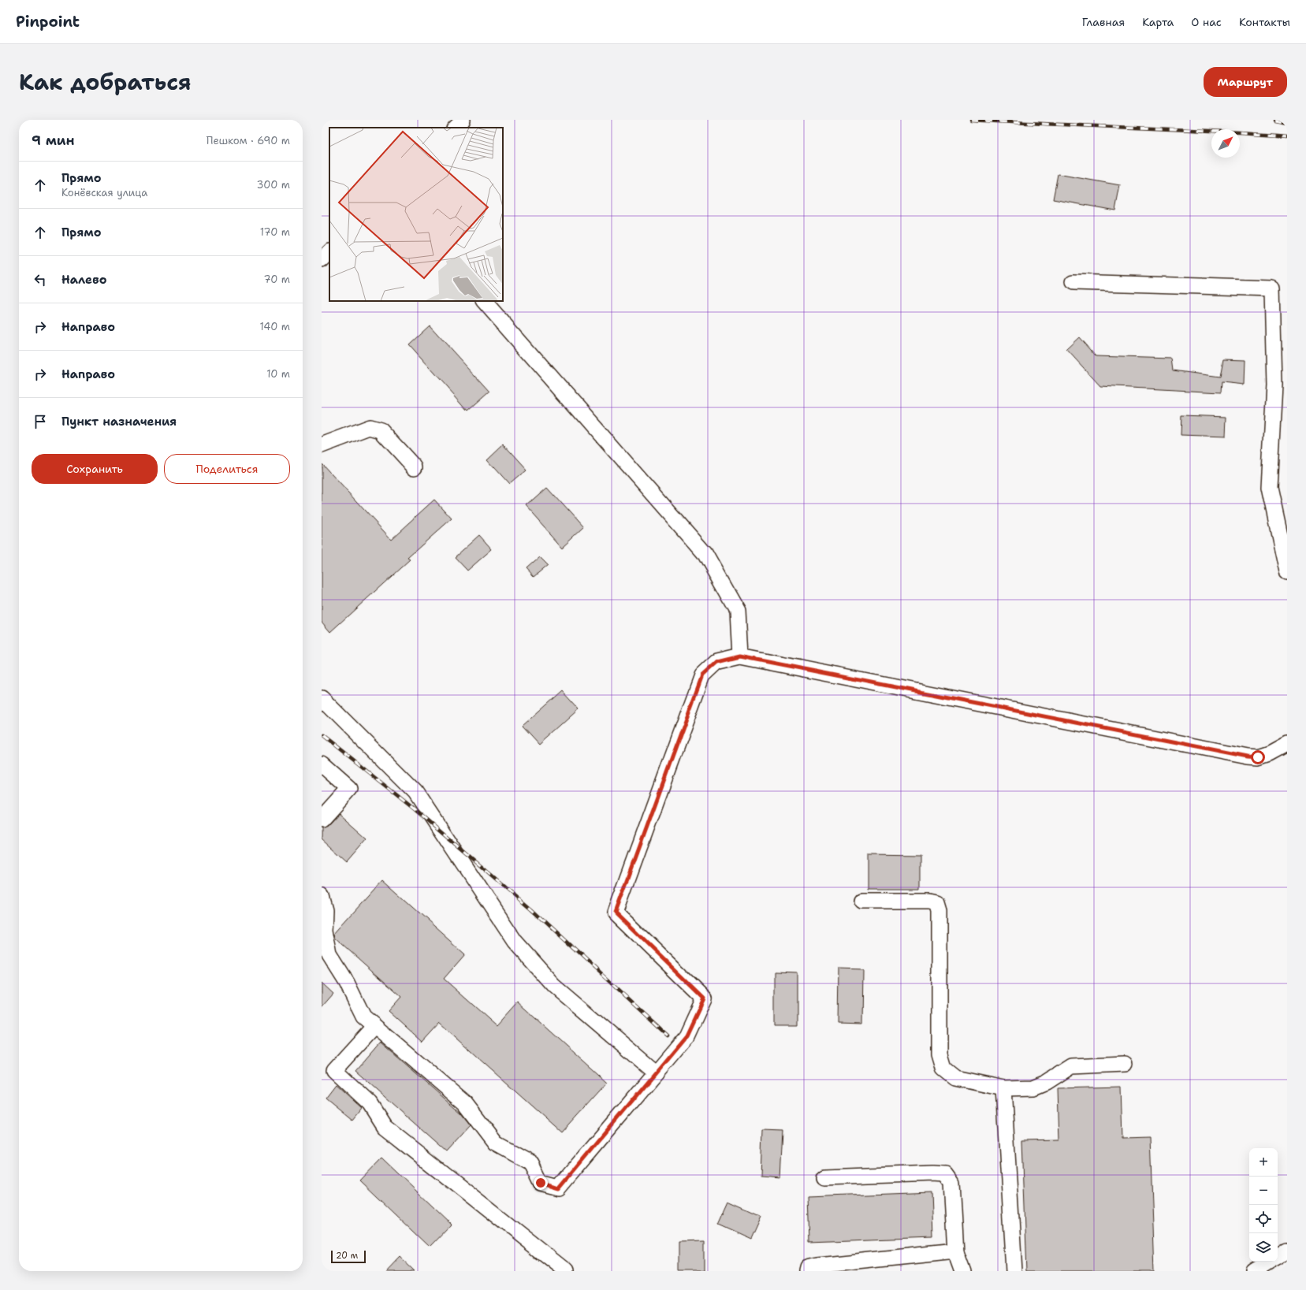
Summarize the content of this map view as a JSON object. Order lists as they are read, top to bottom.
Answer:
{
  "scale_bar": "20 m",
  "north": "top right",
  "page": {
    "header": "Pinpoint",
    "nav": [
      "Главная",
      "Карта",
      "О нас",
      "Контакты"
    ],
    "title": "Как добраться",
    "buttons": [
      "Маршрут",
      ["Сохранить", "Поделиться"]
    ],
    "heading": ["9 мин", "Пешком · 690 m"],
    "list": [
      ["Прямо", "Конёвская улица", "300 m"],
      ["Прямо", "170 m"],
      ["Налево", "70 m"],
      ["Направо", "140 m"],
      ["Направо", "10 m"],
      "Пункт назначения"
    ],
    "map_buttons": ["+", "−"],
    "scale": "20 m"
  }
}
